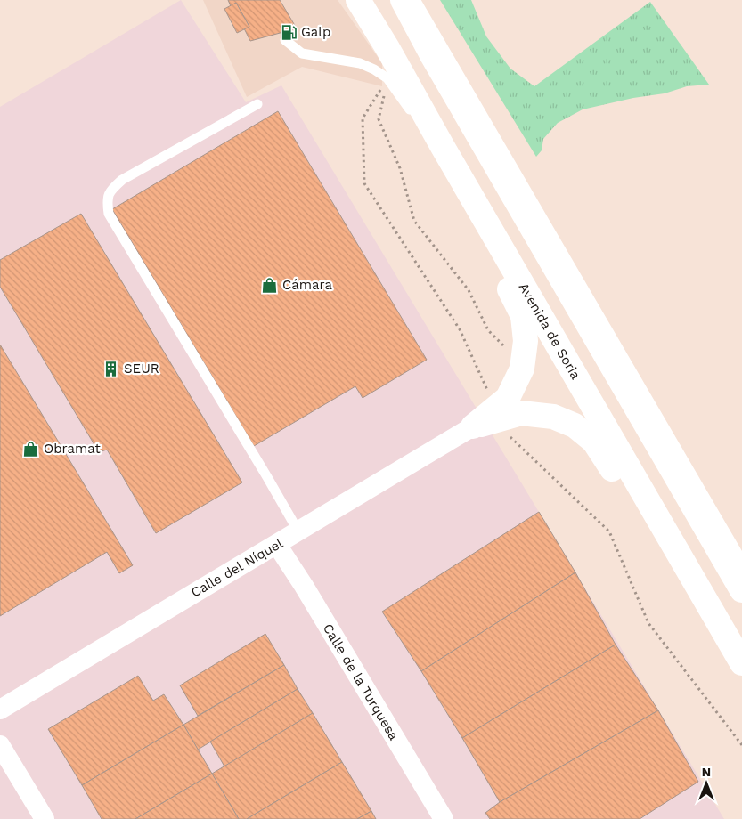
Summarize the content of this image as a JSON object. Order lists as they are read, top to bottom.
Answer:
{
  "streets": {
    "highway": ["Avenida de Soria"],
    "street": ["Calle del Níquel", "Calle de la Turquesa"]
  },
  "crossings": [
    ["Calle del Níquel", "Calle de la Turquesa"]
  ],
  "places": {
    "fuel station": ["Galp"],
    "shop": ["Cámara", "Obramat"],
    "building": ["SEUR"]
  },
  "north": "top"
}
